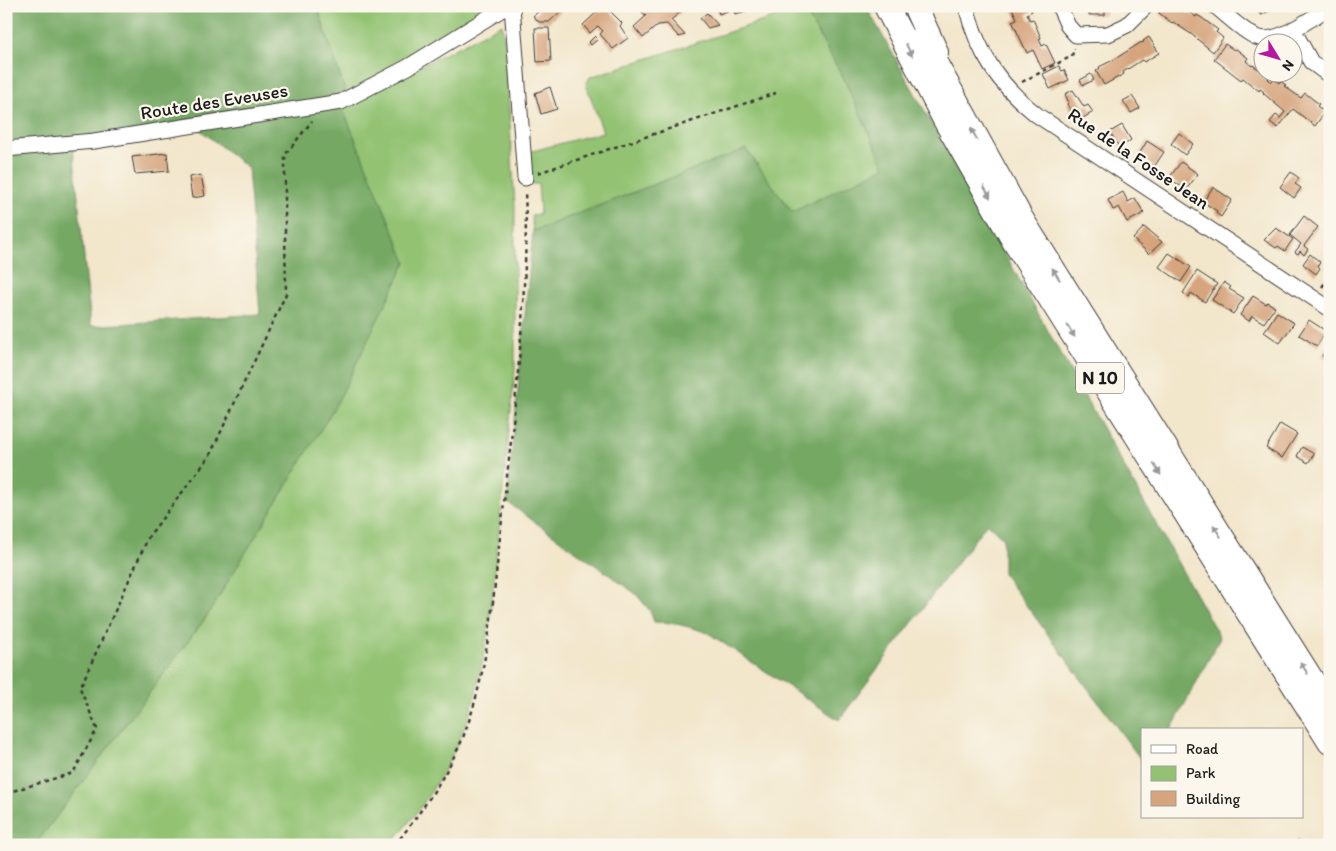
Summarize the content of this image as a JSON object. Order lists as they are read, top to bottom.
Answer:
{
  "streets": {
    "main road": ["N 10"],
    "street": ["Route des Eveuses", "Rue de la Fosse Jean"]
  },
  "legend": ["Road", "Park", "Building"],
  "north": "bottom right"
}
